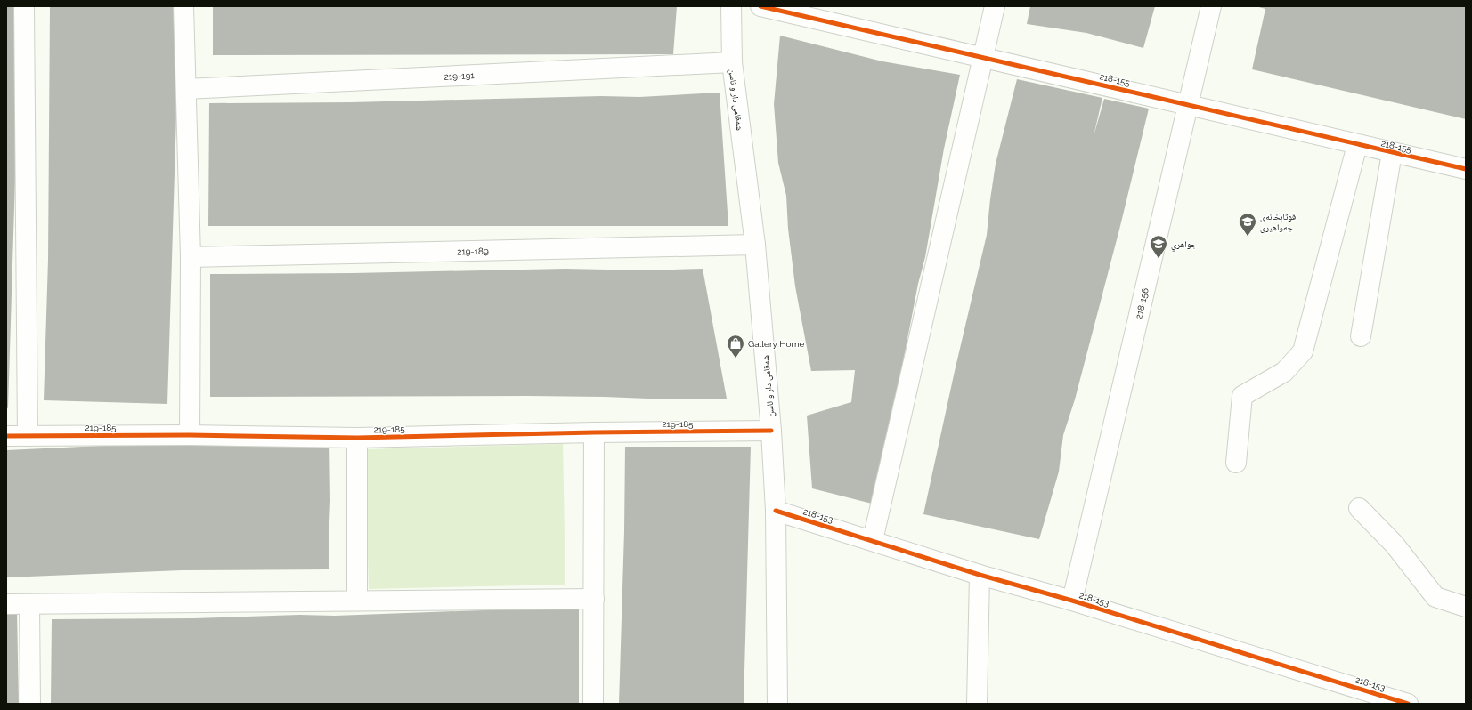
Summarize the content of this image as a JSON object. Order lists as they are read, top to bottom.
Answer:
{
  "streets": {
    "street": [
      "219-191",
      "218-155",
      "شەقامی دار و ئاسن",
      "219-189",
      "218-156",
      "219-185",
      "218-153"
    ]
  },
  "crossings": [
    ["219-191", "شەقامی دار و ئاسن"],
    ["218-155", "218-156"],
    ["شەقامی دار و ئاسن", "219-189"],
    ["شەقامی دار و ئاسن", "219-185"],
    ["شەقامی دار و ئاسن", "218-153"],
    ["218-156", "218-153"]
  ],
  "places": {
    "school or university": ["قوتابخانەی جەواهیری", "جواهري"],
    "shop": ["Gallery Home"]
  }
}
